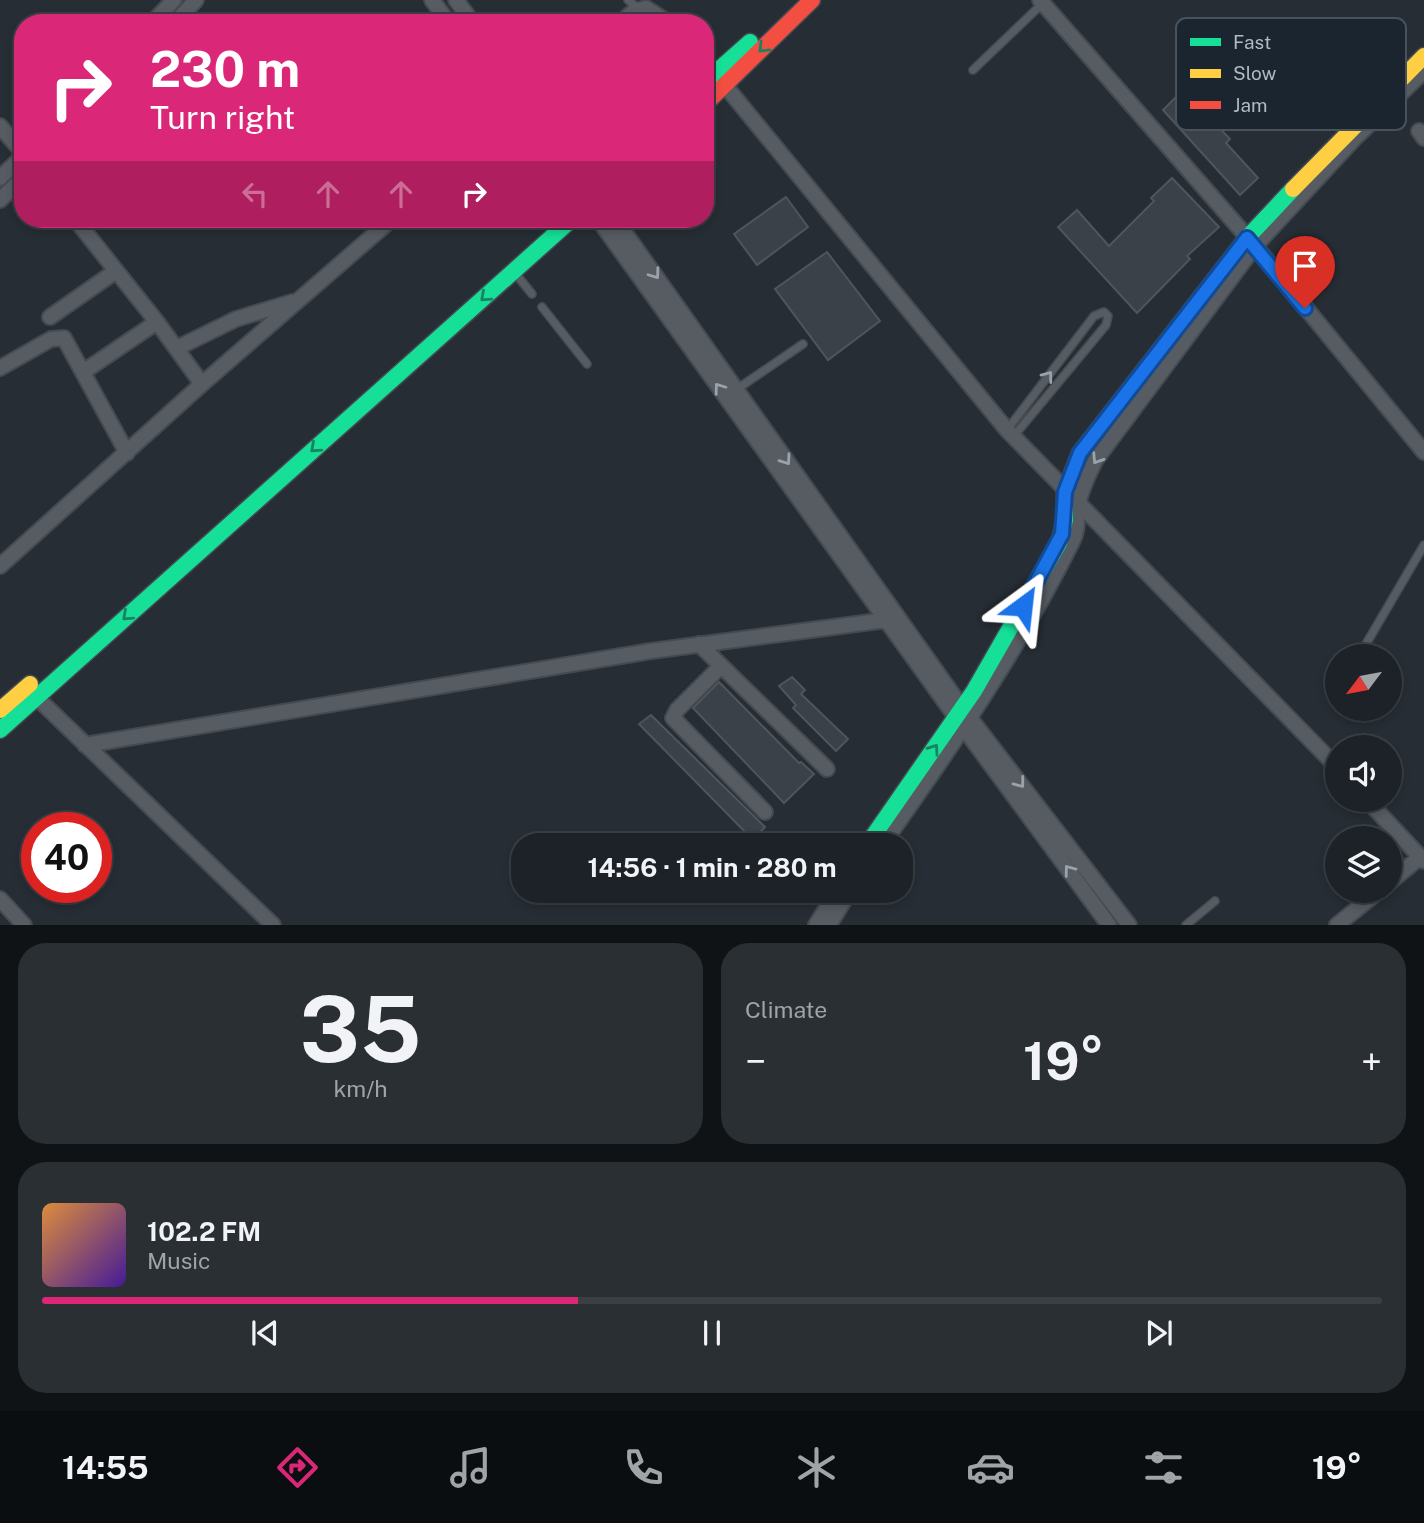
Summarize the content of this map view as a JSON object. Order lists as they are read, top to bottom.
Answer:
{
  "legend": ["Fast", "Slow", "Jam"],
  "north": "bottom left",
  "page": {
    "turn": ["230 m", "Turn right"],
    "limit": "40",
    "trip": "14:56 · 1 min · 280 m",
    "tile": [
      ["35", "km/h"],
      "Climate"
    ],
    "heat": ["−", "19°", "+"],
    "song": ["102.2 FM", "Music"],
    "tabs": ["14:55", "19°"]
  }
}
